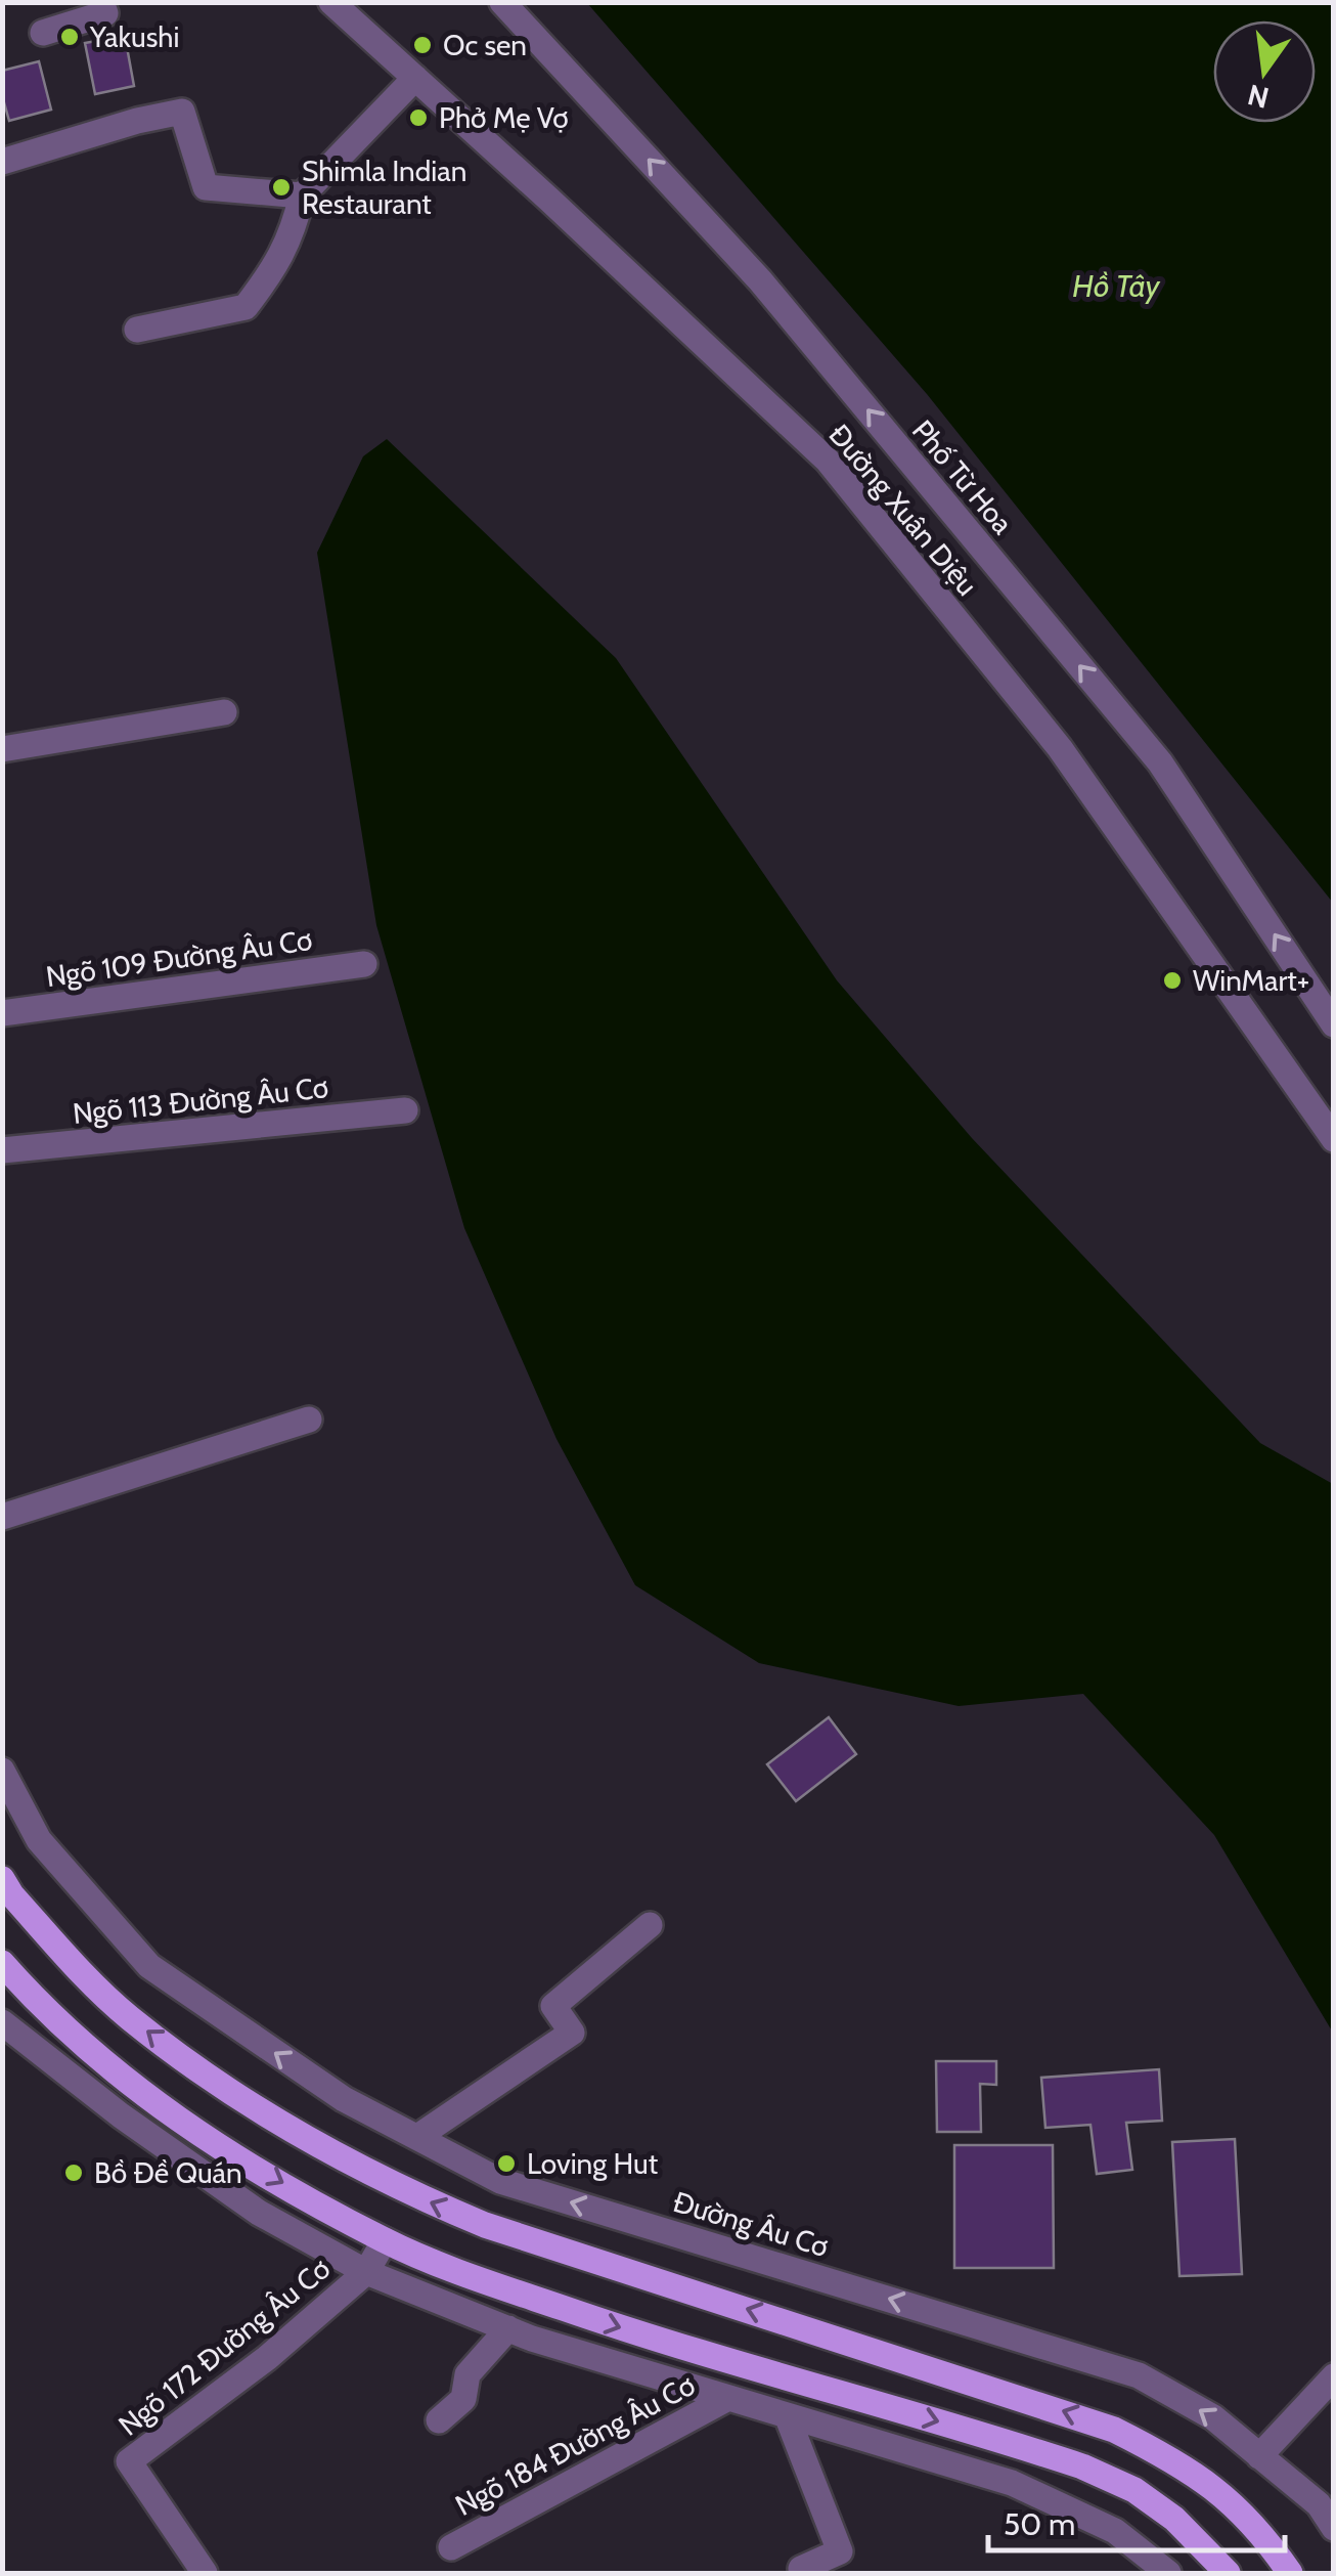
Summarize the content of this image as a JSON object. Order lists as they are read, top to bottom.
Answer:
{
  "streets": {
    "street": [
      "Phố Từ Hoa",
      "Đường Xuân Diệu",
      "Ngõ 109 Đường Âu Cơ",
      "Ngõ 113 Đường Âu Cơ",
      "Đường Âu Cơ",
      "Ngõ 172 Đường Âu Cơ",
      "Ngõ 184 Đường Âu Cơ"
    ]
  },
  "one_way": ["Phố Từ Hoa"],
  "water": ["Hồ Tây"],
  "places": [
    "Yakushi",
    "Oc sen",
    "Phở Mẹ Vợ",
    "Shimla Indian Restaurant",
    "WinMart+",
    "Loving Hut",
    "Bồ Đề Quán"
  ],
  "scale_bar": "50 m",
  "north": "bottom"
}
